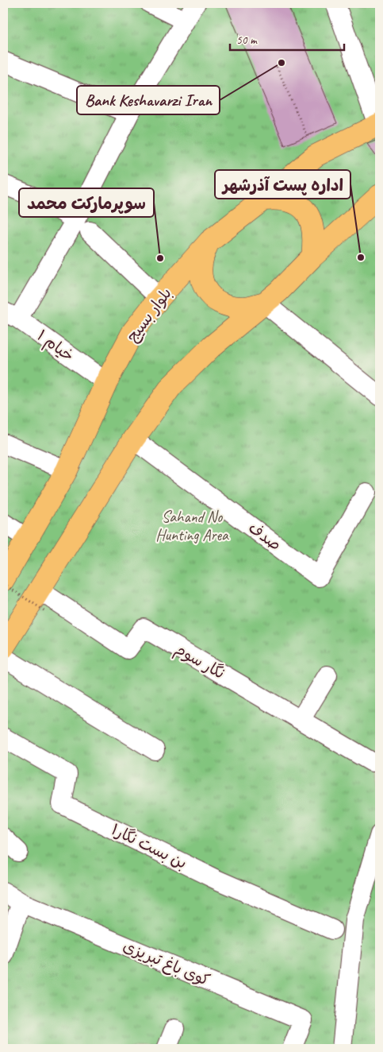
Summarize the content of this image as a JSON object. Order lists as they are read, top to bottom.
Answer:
{
  "streets": {
    "main road": ["بلوار بسیج"],
    "street": [
      "خیام ۱",
      "صدف",
      "نگار سوم",
      "بن بست نگار۱",
      "کوی باغ تبریزی"
    ]
  },
  "crossings": [
    ["بلوار بسیج", "خیام ۱"]
  ],
  "parks": ["Sahand No Hunting Area"],
  "places": ["Bank Keshavarzi Iran", "اداره پست آذرشهر", "سوپرمارکت محمد"],
  "scale_bar": "50 m"
}
